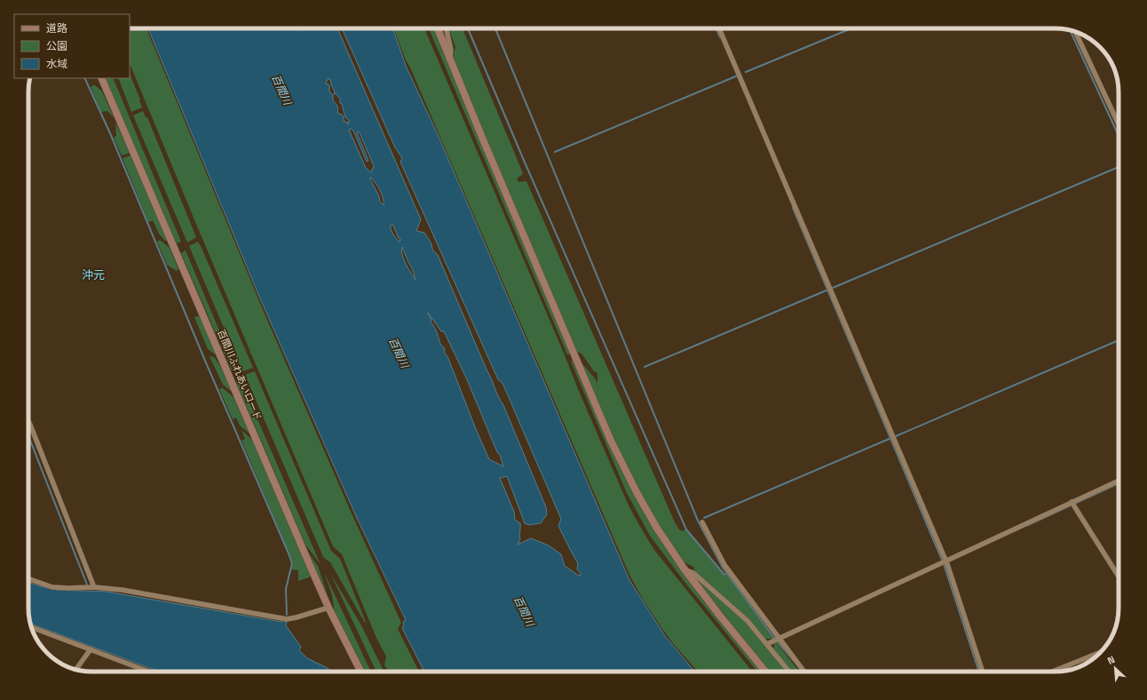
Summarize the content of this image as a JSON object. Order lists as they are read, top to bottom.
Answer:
{
  "streets": {
    "street": ["百間川ふれあいロード"]
  },
  "districts": ["沖元"],
  "water": ["百間川"],
  "legend": ["道路", "公園", "水域"],
  "north": "top left"
}
